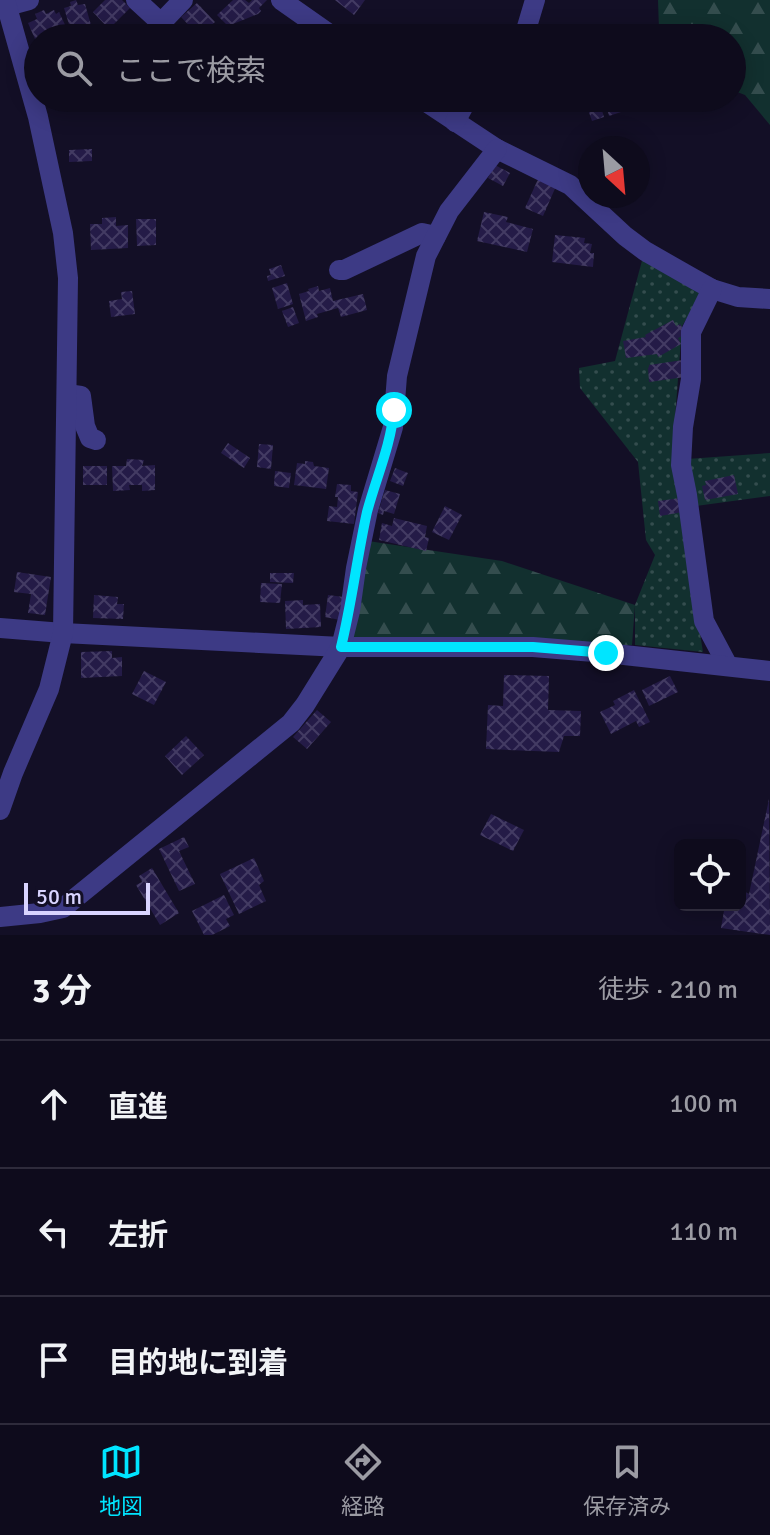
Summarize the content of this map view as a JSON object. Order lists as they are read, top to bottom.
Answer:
{
  "scale_bar": "50 m",
  "north": "bottom right",
  "page": {
    "search": "ここで検索",
    "scale": "50 m",
    "heading": ["3 分", "徒歩 · 210 m"],
    "list": [
      ["直進", "100 m"],
      ["左折", "110 m"],
      "目的地に到着"
    ],
    "nav": ["地図", "経路", "保存済み"]
  }
}
